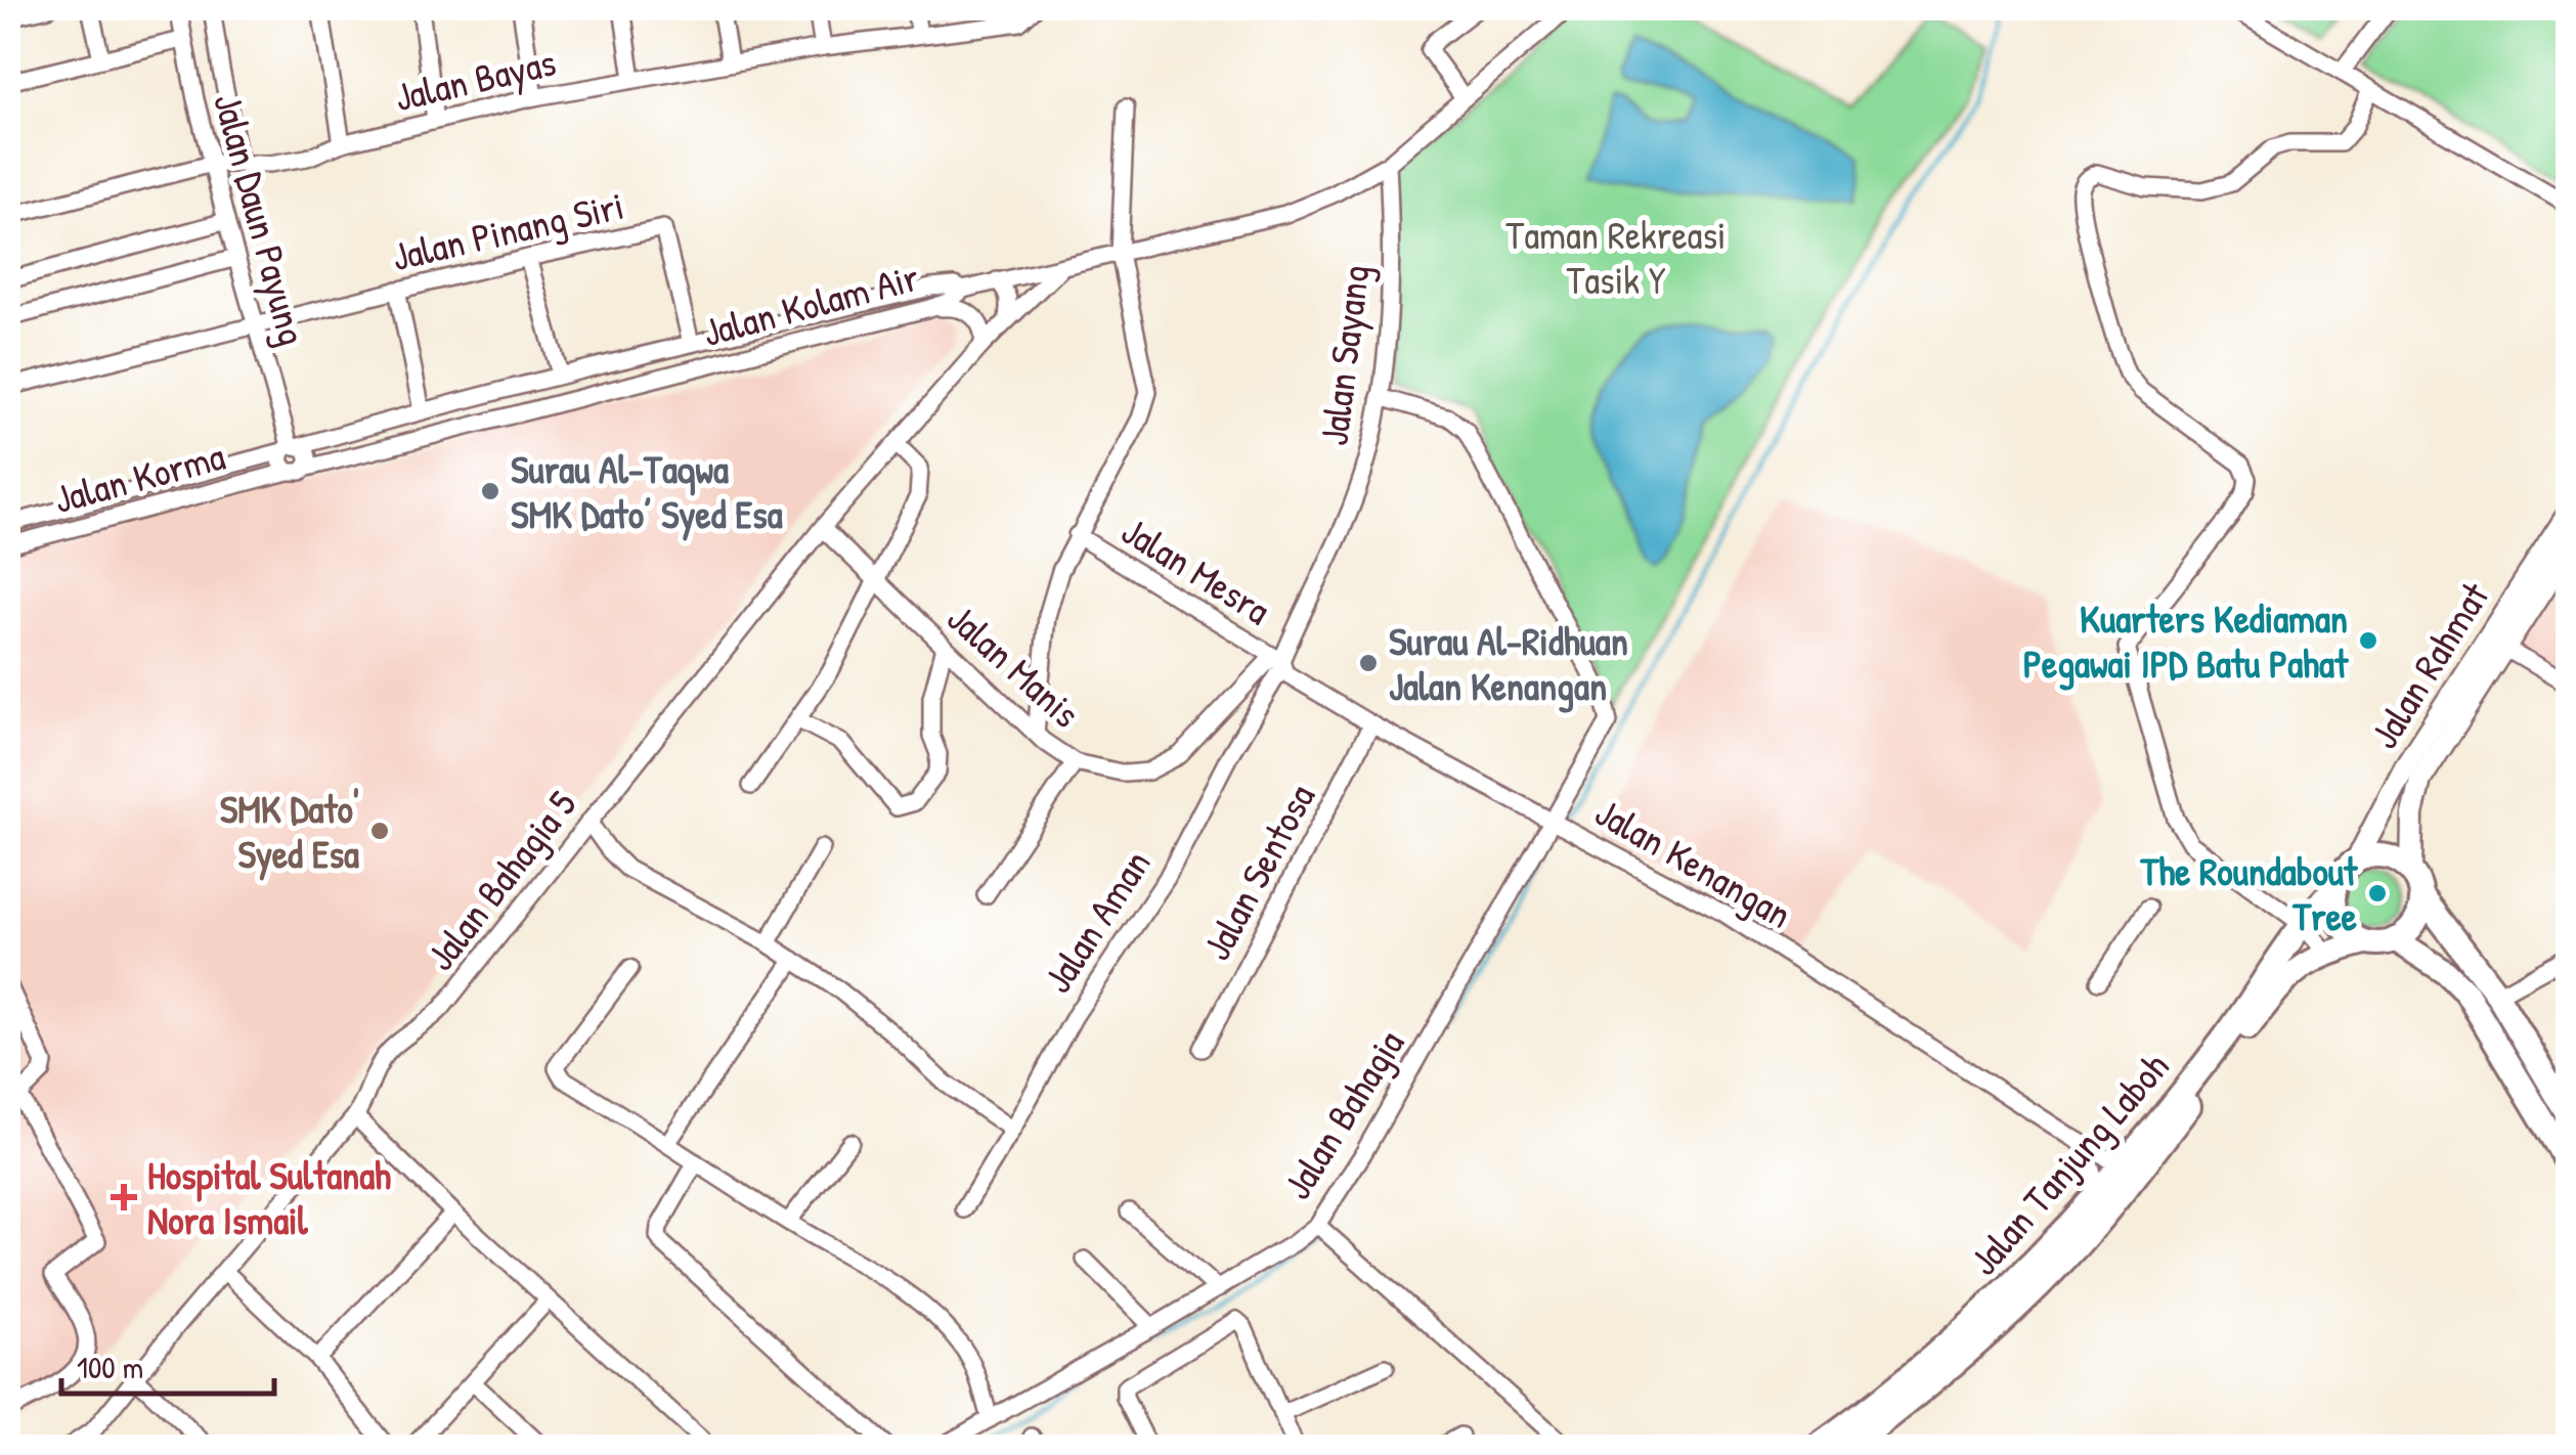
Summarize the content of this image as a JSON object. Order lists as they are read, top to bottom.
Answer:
{
  "streets": {
    "highway": ["Jalan Tanjung Laboh"],
    "main road": ["Jalan Rahmat"],
    "street": [
      "Jalan Bayas",
      "Jalan Daun Payung",
      "Jalan Pinang Siri",
      "Jalan Kolam Air",
      "Jalan Sayang",
      "Jalan Korma",
      "Jalan Mesra",
      "Jalan Manis",
      "Jalan Kenangan",
      "Jalan Sentosa",
      "Jalan Bahagia 5",
      "Jalan Aman",
      "Jalan Bahagia"
    ]
  },
  "crossings": [
    ["Jalan Bayas", "Jalan Daun Payung"],
    ["Jalan Daun Payung", "Jalan Pinang Siri"],
    ["Jalan Daun Payung", "Jalan Kolam Air"],
    ["Jalan Daun Payung", "Jalan Korma"],
    ["Jalan Pinang Siri", "Jalan Kolam Air"],
    ["Jalan Kolam Air", "Jalan Korma"],
    ["Jalan Sayang", "Jalan Mesra"],
    ["Jalan Sayang", "Jalan Manis"],
    ["Jalan Sayang", "Jalan Kenangan"],
    ["Jalan Sayang", "Jalan Aman"],
    ["Jalan Sayang", "Jalan Bahagia"],
    ["Jalan Mesra", "Jalan Manis"],
    ["Jalan Mesra", "Jalan Kenangan"],
    ["Jalan Mesra", "Jalan Aman"],
    ["Jalan Manis", "Jalan Kenangan"],
    ["Jalan Manis", "Jalan Bahagia 5"],
    ["Jalan Manis", "Jalan Aman"],
    ["Jalan Rahmat", "Jalan Tanjung Laboh"],
    ["Jalan Kenangan", "Jalan Sentosa"],
    ["Jalan Kenangan", "Jalan Aman"],
    ["Jalan Kenangan", "Jalan Bahagia"],
    ["Jalan Kenangan", "Jalan Tanjung Laboh"]
  ],
  "parks": ["Taman Rekreasi Tasik Y"],
  "places": {
    "other": [
      "Surau Al-Taqwa SMK Dato’ Syed Esa",
      "Kuarters Kediaman Pegawai IPD Batu Pahat",
      "Surau Al-Ridhuan Jalan Kenangan",
      "SMK Dato' Syed Esa",
      "The Roundabout Tree"
    ],
    "health": ["Hospital Sultanah Nora Ismail"]
  },
  "scale_bar": "100 m"
}
